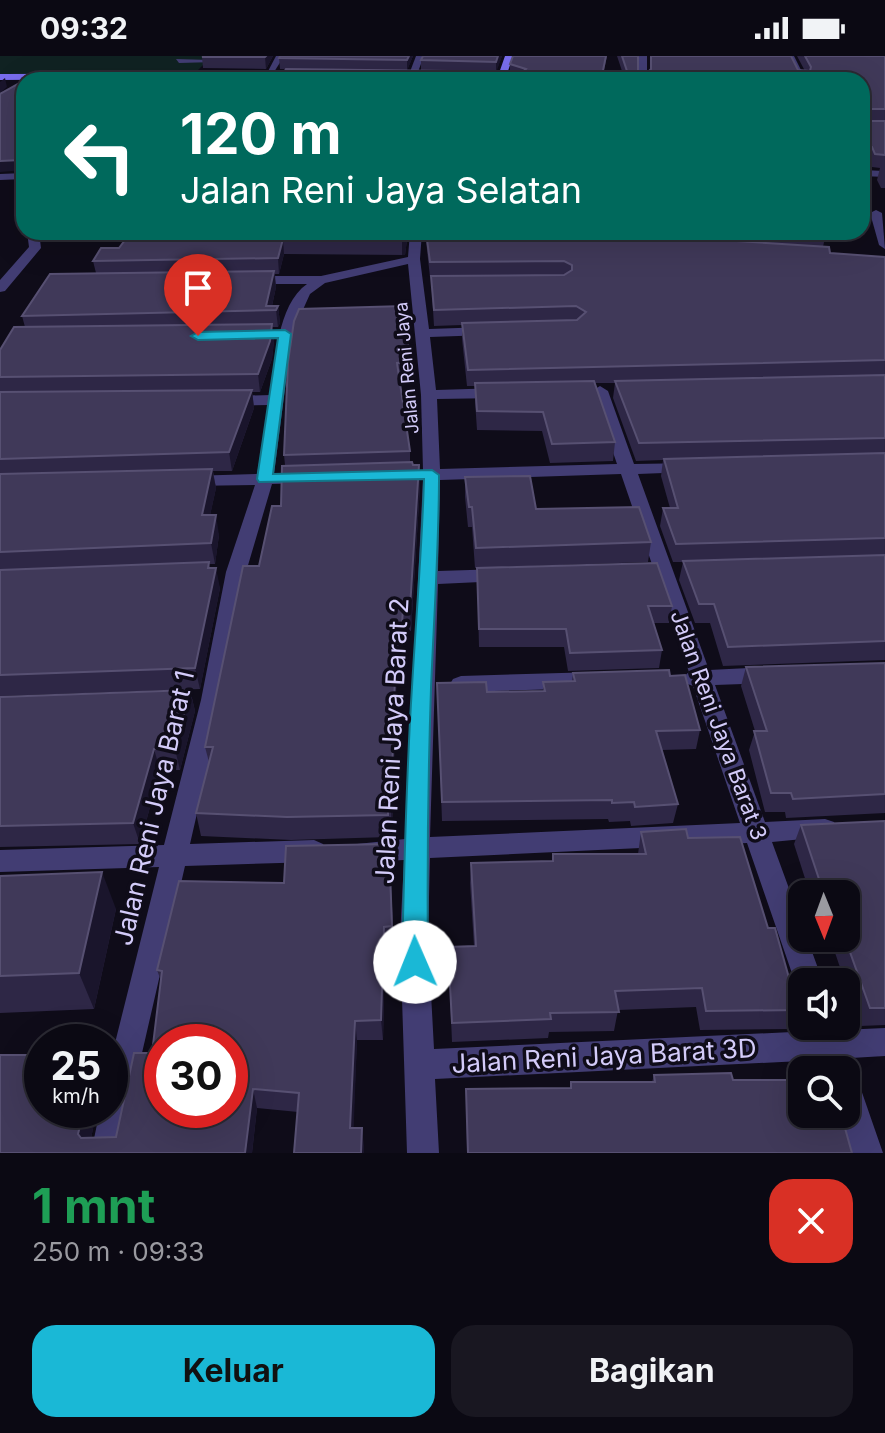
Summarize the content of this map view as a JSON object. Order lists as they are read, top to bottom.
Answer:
{
  "streets": {
    "street": [
      "Jalan Reni Jaya",
      "Jalan Reni Jaya Barat 3",
      "Jalan Reni Jaya Barat 2",
      "Jalan Reni Jaya Barat 1",
      "Jalan Reni Jaya Barat 3D"
    ]
  },
  "crossings": [
    ["Jalan Reni Jaya", "Jalan Reni Jaya Barat 2"],
    ["Jalan Reni Jaya Barat 2", "Jalan Reni Jaya Barat 3D"]
  ],
  "north": "bottom",
  "page": {
    "status": "09:32",
    "turn": ["120 m", "Jalan Reni Jaya Selatan"],
    "speed": "25 km/h",
    "limit": "30",
    "heading": ["1 mnt", "250 m · 09:33"],
    "buttons": ["Keluar", "Bagikan"]
  }
}
